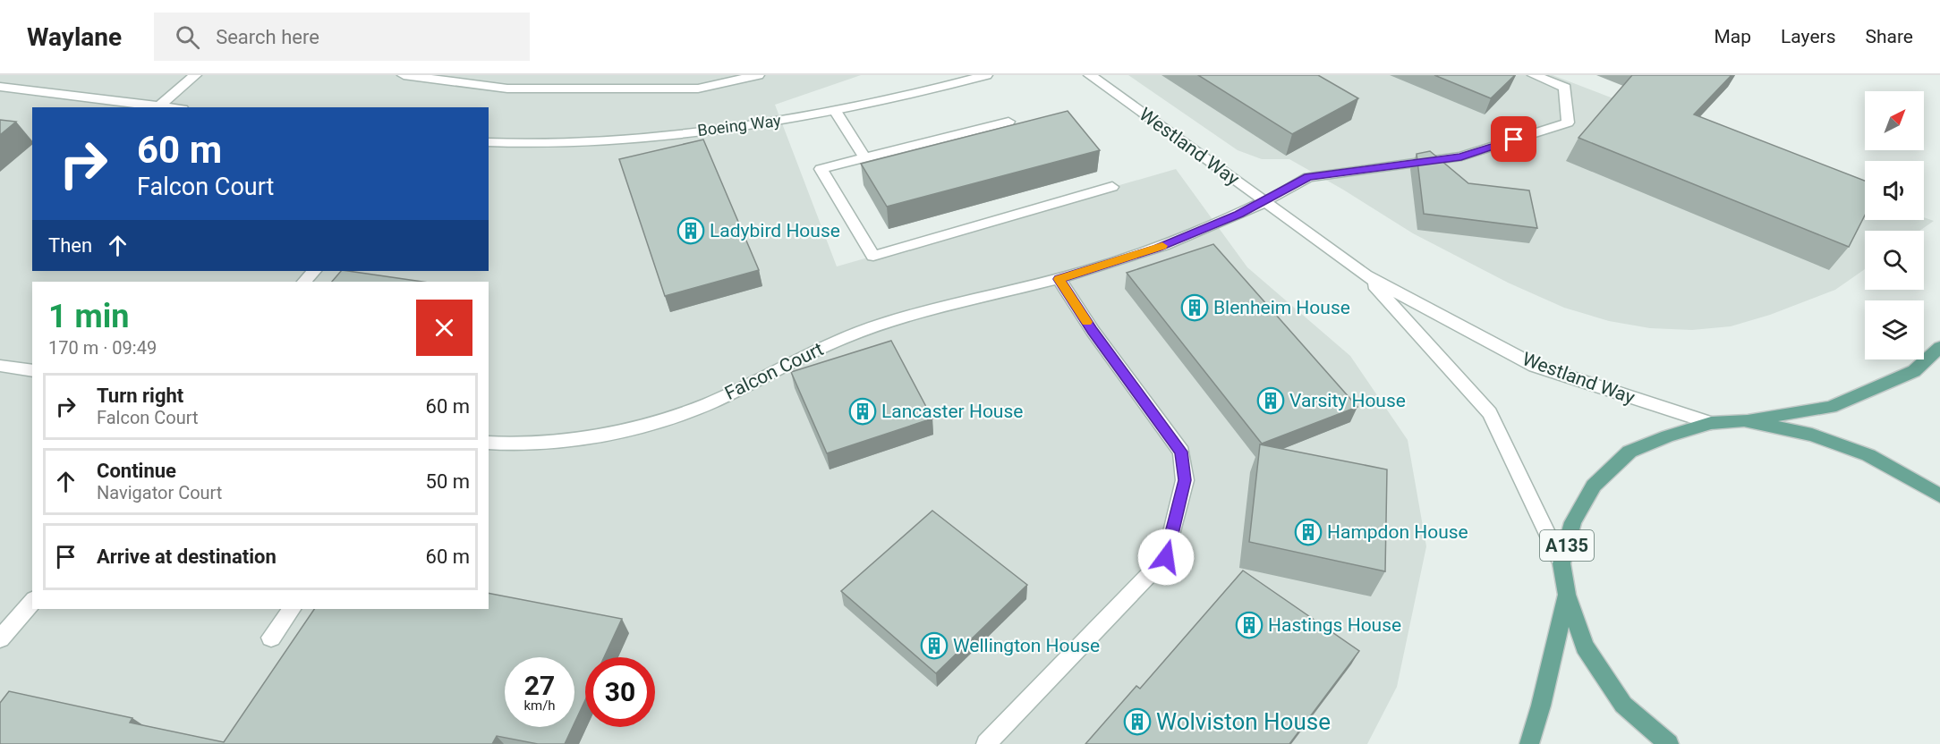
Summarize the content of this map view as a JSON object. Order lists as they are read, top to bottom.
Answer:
{
  "streets": {
    "main road": ["A135"],
    "street": ["Boeing Way", "Westland Way", "Falcon Court"]
  },
  "crossings": [
    ["Westland Way", "Falcon Court"],
    ["Westland Way", "A135"]
  ],
  "places": {
    "building": [
      "Ladybird House",
      "Blenheim House",
      "Varsity House",
      "Lancaster House",
      "Hampdon House",
      "Hastings House",
      "Wellington House",
      "Wolviston House"
    ]
  },
  "north": "top right",
  "page": {
    "header": "Waylane",
    "search": "Search here",
    "nav": ["Map", "Layers", "Share"],
    "turn": ["60 m", "Falcon Court"],
    "then": "Then",
    "heading": ["1 min", "170 m · 09:49"],
    "list": [
      {
        "name": "Turn right",
        "note": "Falcon Court",
        "value": "60 m"
      },
      {
        "name": "Continue",
        "note": "Navigator Court",
        "value": "50 m"
      },
      {
        "name": "Arrive at destination",
        "value": "60 m"
      }
    ],
    "speed": "27 km/h",
    "limit": "30"
  }
}
